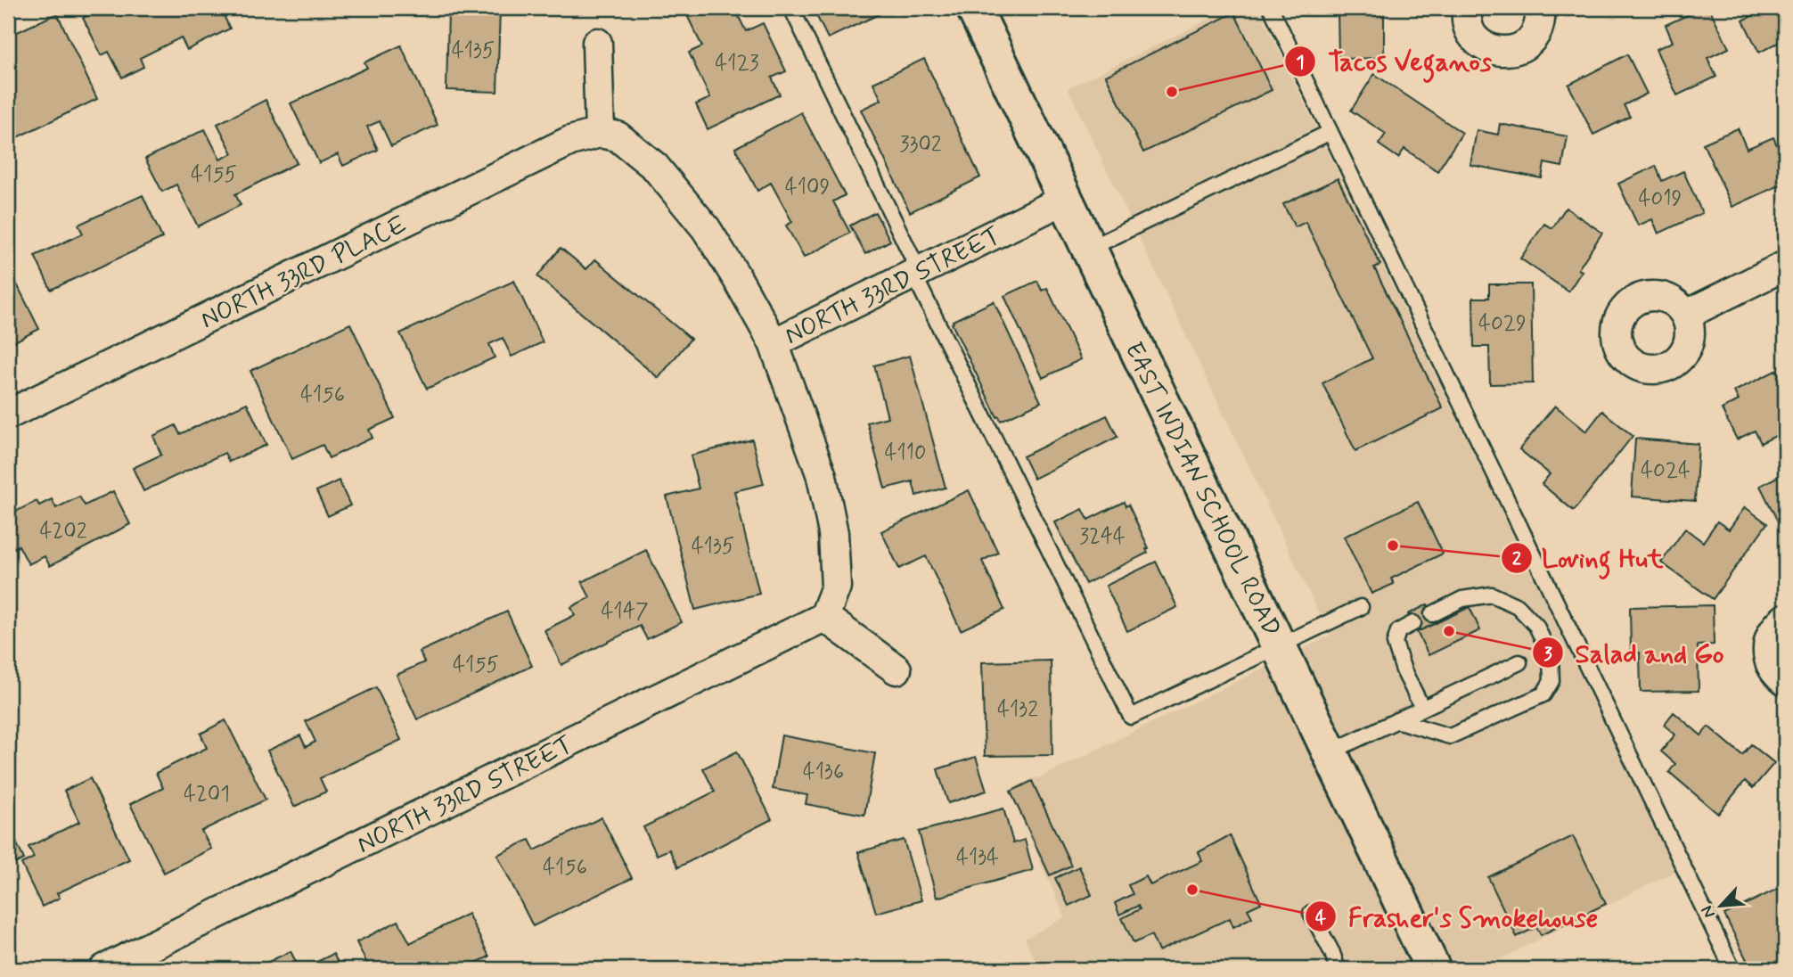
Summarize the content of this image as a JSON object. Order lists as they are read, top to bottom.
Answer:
{
  "streets": {
    "main road": ["EAST INDIAN SCHOOL ROAD"],
    "street": ["NORTH 33RD PLACE", "NORTH 33RD STREET"]
  },
  "crossings": [
    ["NORTH 33RD STREET", "EAST INDIAN SCHOOL ROAD"]
  ],
  "places": [
    "Tacos Veganos",
    "Loving Hut",
    "Salad and Go",
    "Frasher's Smokehouse"
  ],
  "house_numbers": [
    "4135",
    "4123",
    "3302",
    "4155",
    "4109",
    "4019",
    "4029",
    "4156",
    "4110",
    "4024",
    "4202",
    "3244",
    "4135",
    "4147",
    "4155",
    "4132",
    "4136",
    "4201",
    "4134",
    "4156"
  ],
  "north": "bottom left"
}
